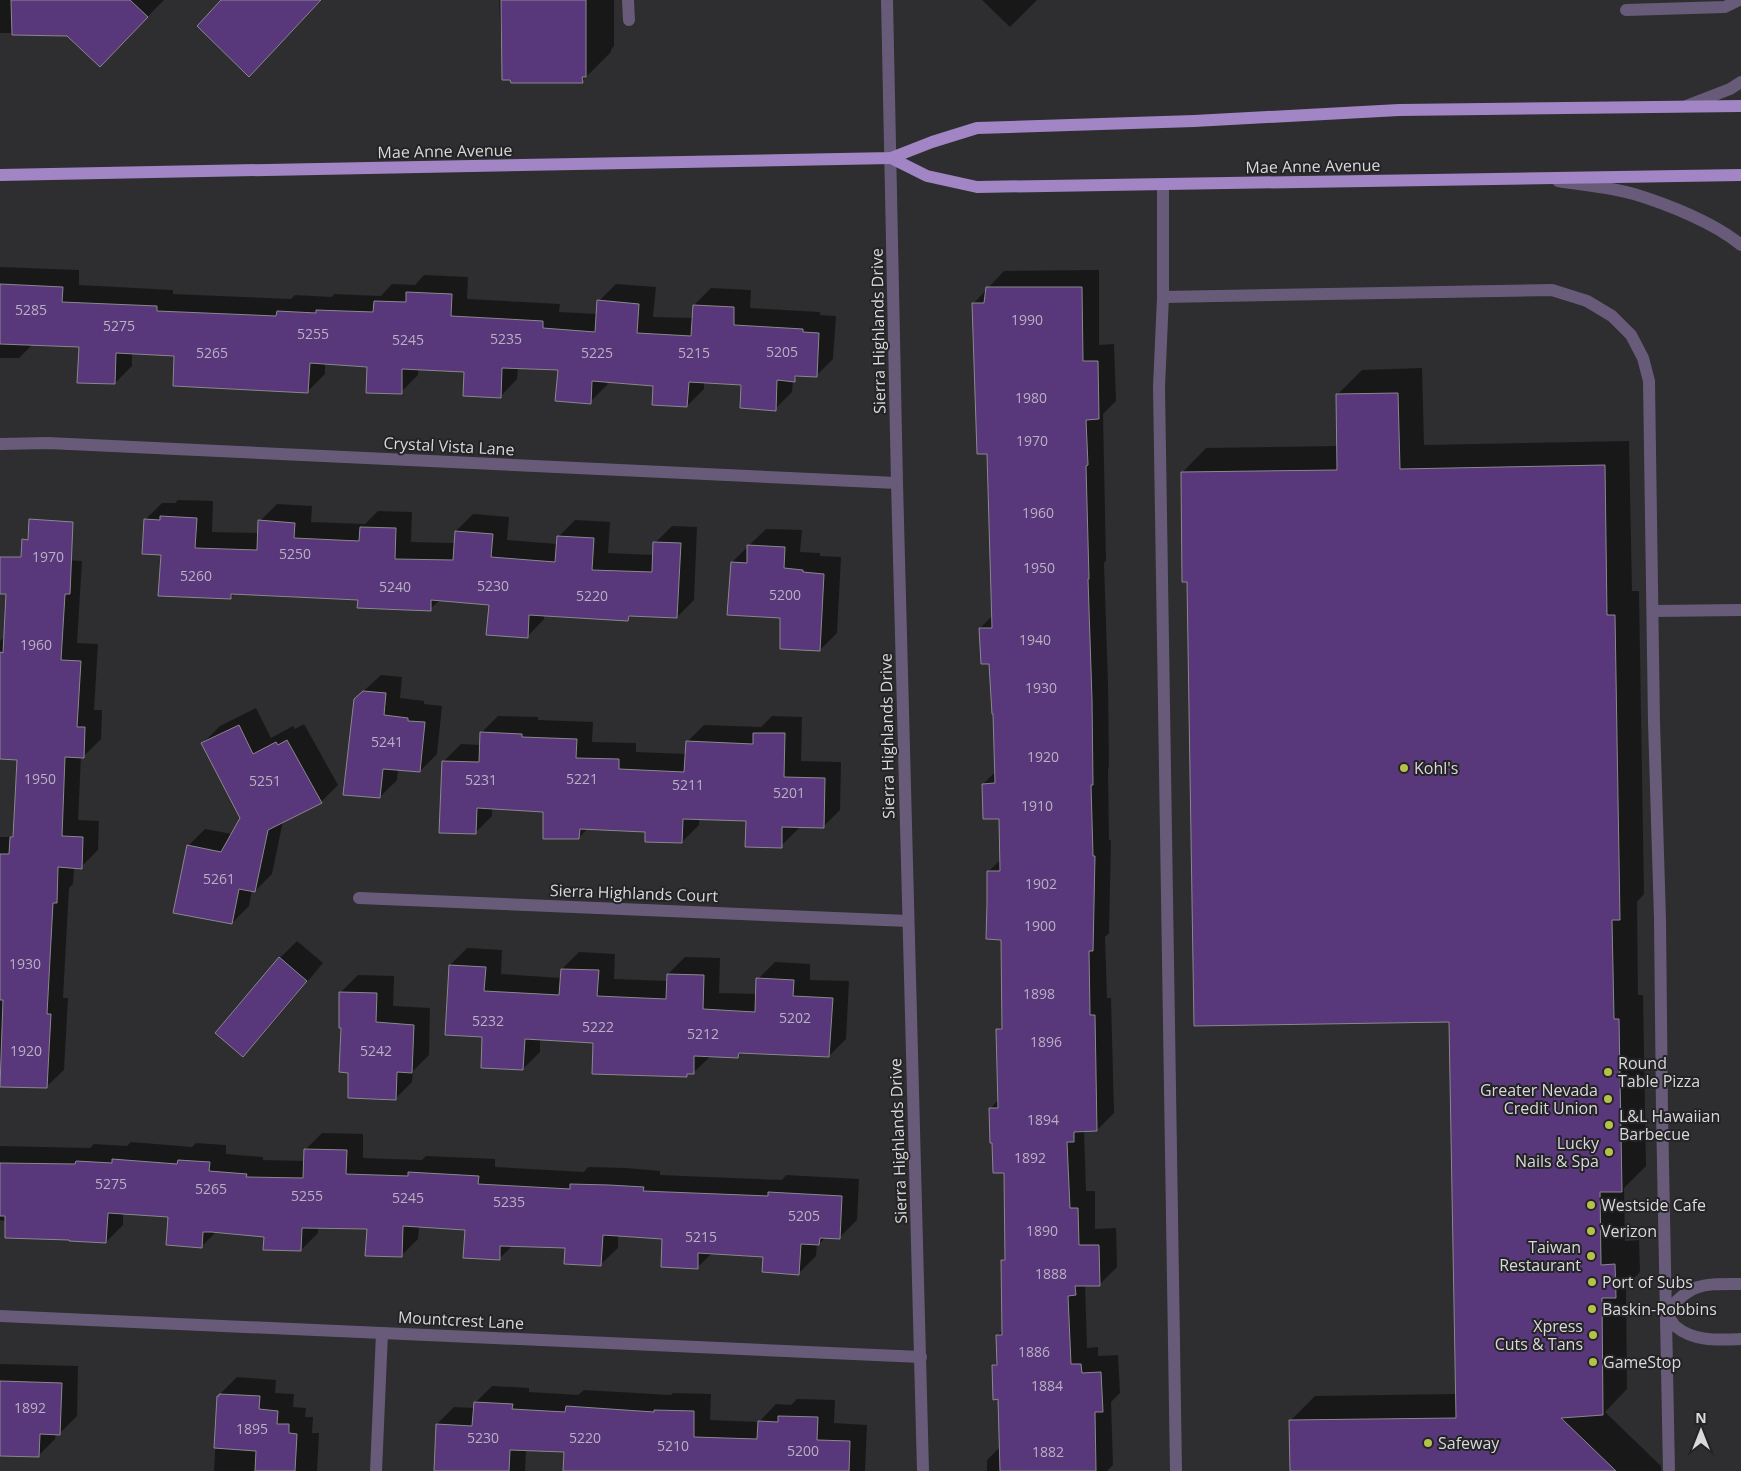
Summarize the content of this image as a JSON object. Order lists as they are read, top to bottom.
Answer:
{
  "streets": {
    "main road": ["Mae Anne Avenue"],
    "street": [
      "Sierra Highlands Drive",
      "Crystal Vista Lane",
      "Sierra Highlands Court",
      "Mountcrest Lane"
    ]
  },
  "crossings": [
    ["Mae Anne Avenue", "Sierra Highlands Drive"],
    ["Sierra Highlands Drive", "Crystal Vista Lane"],
    ["Sierra Highlands Drive", "Sierra Highlands Court"],
    ["Sierra Highlands Drive", "Mountcrest Lane"]
  ],
  "places": [
    "Kohl's",
    "Round Table Pizza",
    "Greater Nevada Credit Union",
    "L&L Hawaiian Barbecue",
    "Lucky Nails & Spa",
    "Westside Cafe",
    "Verizon",
    "Taiwan Restaurant",
    "Port of Subs",
    "Baskin-Robbins",
    "Xpress Cuts & Tans",
    "GameStop",
    "Safeway"
  ],
  "house_numbers": [
    "5285",
    "1990",
    "5275",
    "5255",
    "5235",
    "5245",
    "5205",
    "5265",
    "5225",
    "5215",
    "1980",
    "1970",
    "1960",
    "5250",
    "1970",
    "1950",
    "5260",
    "5230",
    "5240",
    "5200",
    "5220",
    "1940",
    "1960",
    "1930",
    "5241",
    "1920",
    "1950",
    "5221",
    "5231",
    "5251",
    "5211",
    "5201",
    "1910",
    "5261",
    "1902",
    "1900",
    "1930",
    "1898",
    "5202",
    "5232",
    "5222",
    "5212",
    "1896",
    "1920",
    "5242",
    "1894",
    "1892",
    "5275",
    "5265",
    "5255",
    "5245",
    "5235",
    "5205",
    "1890",
    "5215",
    "1888",
    "1886",
    "1884",
    "1892",
    "1895",
    "5230",
    "5220",
    "5210",
    "5200",
    "1882"
  ],
  "north": "top"
}
